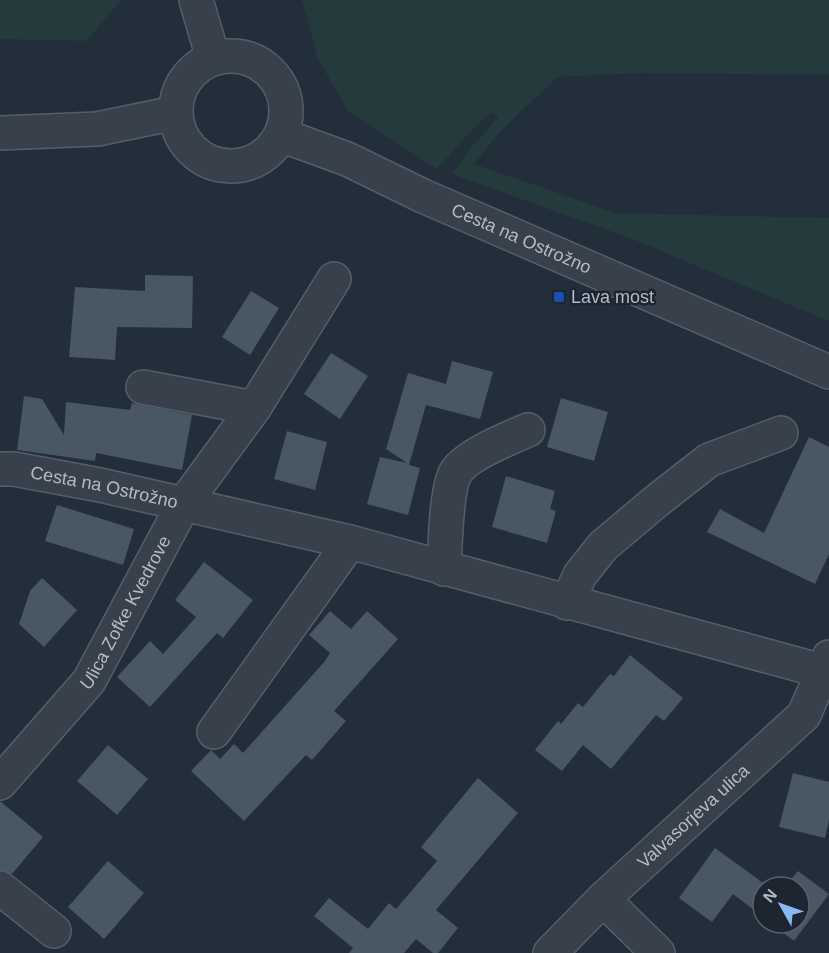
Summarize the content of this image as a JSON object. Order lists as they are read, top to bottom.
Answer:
{
  "streets": {
    "street": ["Cesta na Ostrožno", "Ulica Zofke Kvedrove", "Valvasorjeva ulica"]
  },
  "crossings": [
    ["Cesta na Ostrožno", "Ulica Zofke Kvedrove"],
    ["Cesta na Ostrožno", "Valvasorjeva ulica"]
  ],
  "places": {
    "transit": ["Lava most"]
  },
  "north": "top left"
}
